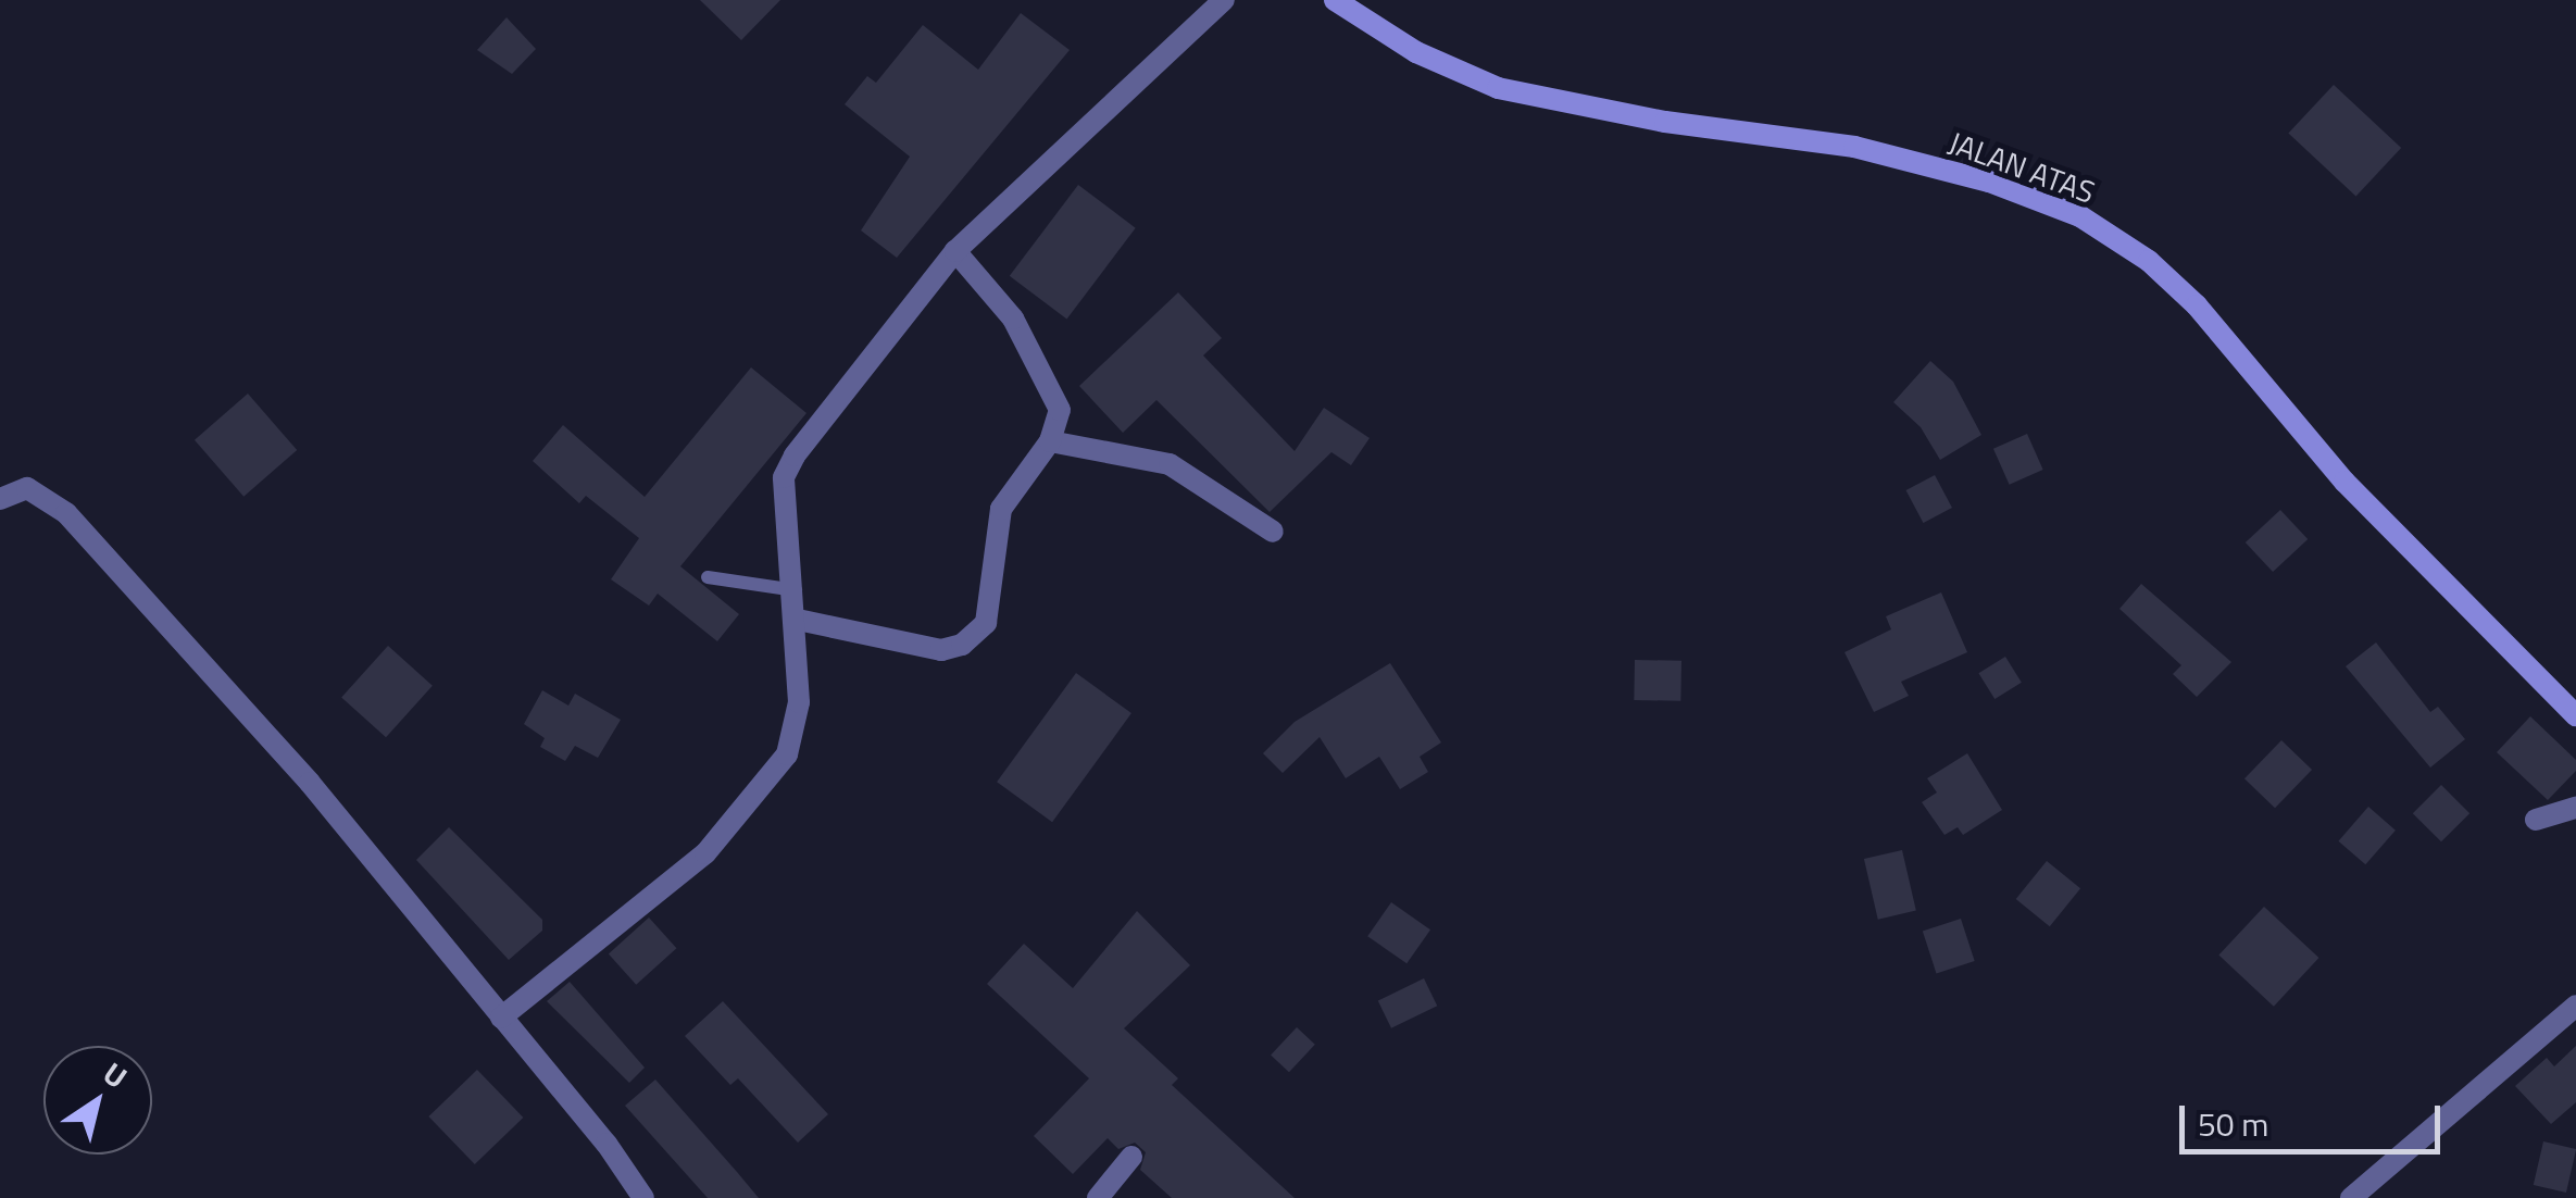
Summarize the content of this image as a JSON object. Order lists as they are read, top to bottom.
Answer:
{
  "streets": {
    "street": ["JALAN ATAS"]
  },
  "scale_bar": "50 m",
  "north": "top right"
}
